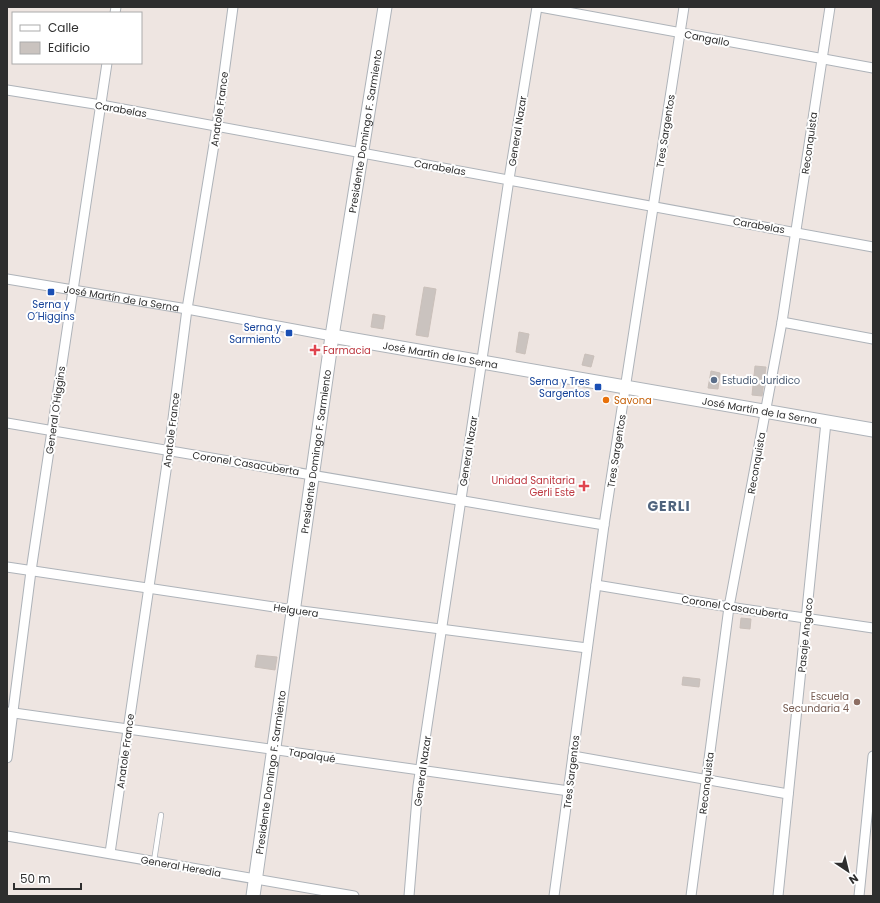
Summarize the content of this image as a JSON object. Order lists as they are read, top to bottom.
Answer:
{
  "streets": {
    "street": [
      "Cangallo",
      "Carabelas",
      "Anatole France",
      "Presidente Domingo F. Sarmiento",
      "General Nazar",
      "Tres Sargentos",
      "Reconquista",
      "José Martín de la Serna",
      "General O'Higgins",
      "Coronel Casacuberta",
      "Helguera",
      "Pasaje Angaco",
      "Tapalqué",
      "General Heredia"
    ]
  },
  "crossings": [
    ["Cangallo", "General Nazar"],
    ["Cangallo", "Tres Sargentos"],
    ["Cangallo", "Reconquista"],
    ["Carabelas", "Anatole France"],
    ["Carabelas", "Presidente Domingo F. Sarmiento"],
    ["Carabelas", "General Nazar"],
    ["Carabelas", "Tres Sargentos"],
    ["Carabelas", "Reconquista"],
    ["Carabelas", "General O'Higgins"],
    ["Anatole France", "José Martín de la Serna"],
    ["Anatole France", "Coronel Casacuberta"],
    ["Anatole France", "Helguera"],
    ["Anatole France", "Tapalqué"],
    ["Anatole France", "General Heredia"],
    ["Presidente Domingo F. Sarmiento", "José Martín de la Serna"],
    ["Presidente Domingo F. Sarmiento", "Coronel Casacuberta"],
    ["Presidente Domingo F. Sarmiento", "Helguera"],
    ["Presidente Domingo F. Sarmiento", "Tapalqué"],
    ["Presidente Domingo F. Sarmiento", "General Heredia"],
    ["General Nazar", "José Martín de la Serna"],
    ["General Nazar", "Coronel Casacuberta"],
    ["General Nazar", "Helguera"],
    ["General Nazar", "Tapalqué"],
    ["Tres Sargentos", "José Martín de la Serna"],
    ["Tres Sargentos", "Coronel Casacuberta"],
    ["Tres Sargentos", "Helguera"],
    ["Tres Sargentos", "Tapalqué"],
    ["Reconquista", "José Martín de la Serna"],
    ["Reconquista", "Coronel Casacuberta"],
    ["José Martín de la Serna", "General O'Higgins"],
    ["José Martín de la Serna", "Pasaje Angaco"],
    ["General O'Higgins", "Coronel Casacuberta"],
    ["General O'Higgins", "Helguera"],
    ["General O'Higgins", "Tapalqué"],
    ["Coronel Casacuberta", "Pasaje Angaco"]
  ],
  "districts": ["GERLI"],
  "places": {
    "transit": ["Serna y O´Higgins", "Serna y Sarmiento", "Serna y Tres Sargentos"],
    "health": ["Farmacia", "Unidad Sanitaria Gerli Este"],
    "other": ["Estudio Juridico", "Savona", "Escuela Secundaria 4"]
  },
  "legend": ["Calle", "Edificio"],
  "scale_bar": "50 m",
  "north": "bottom right"
}
